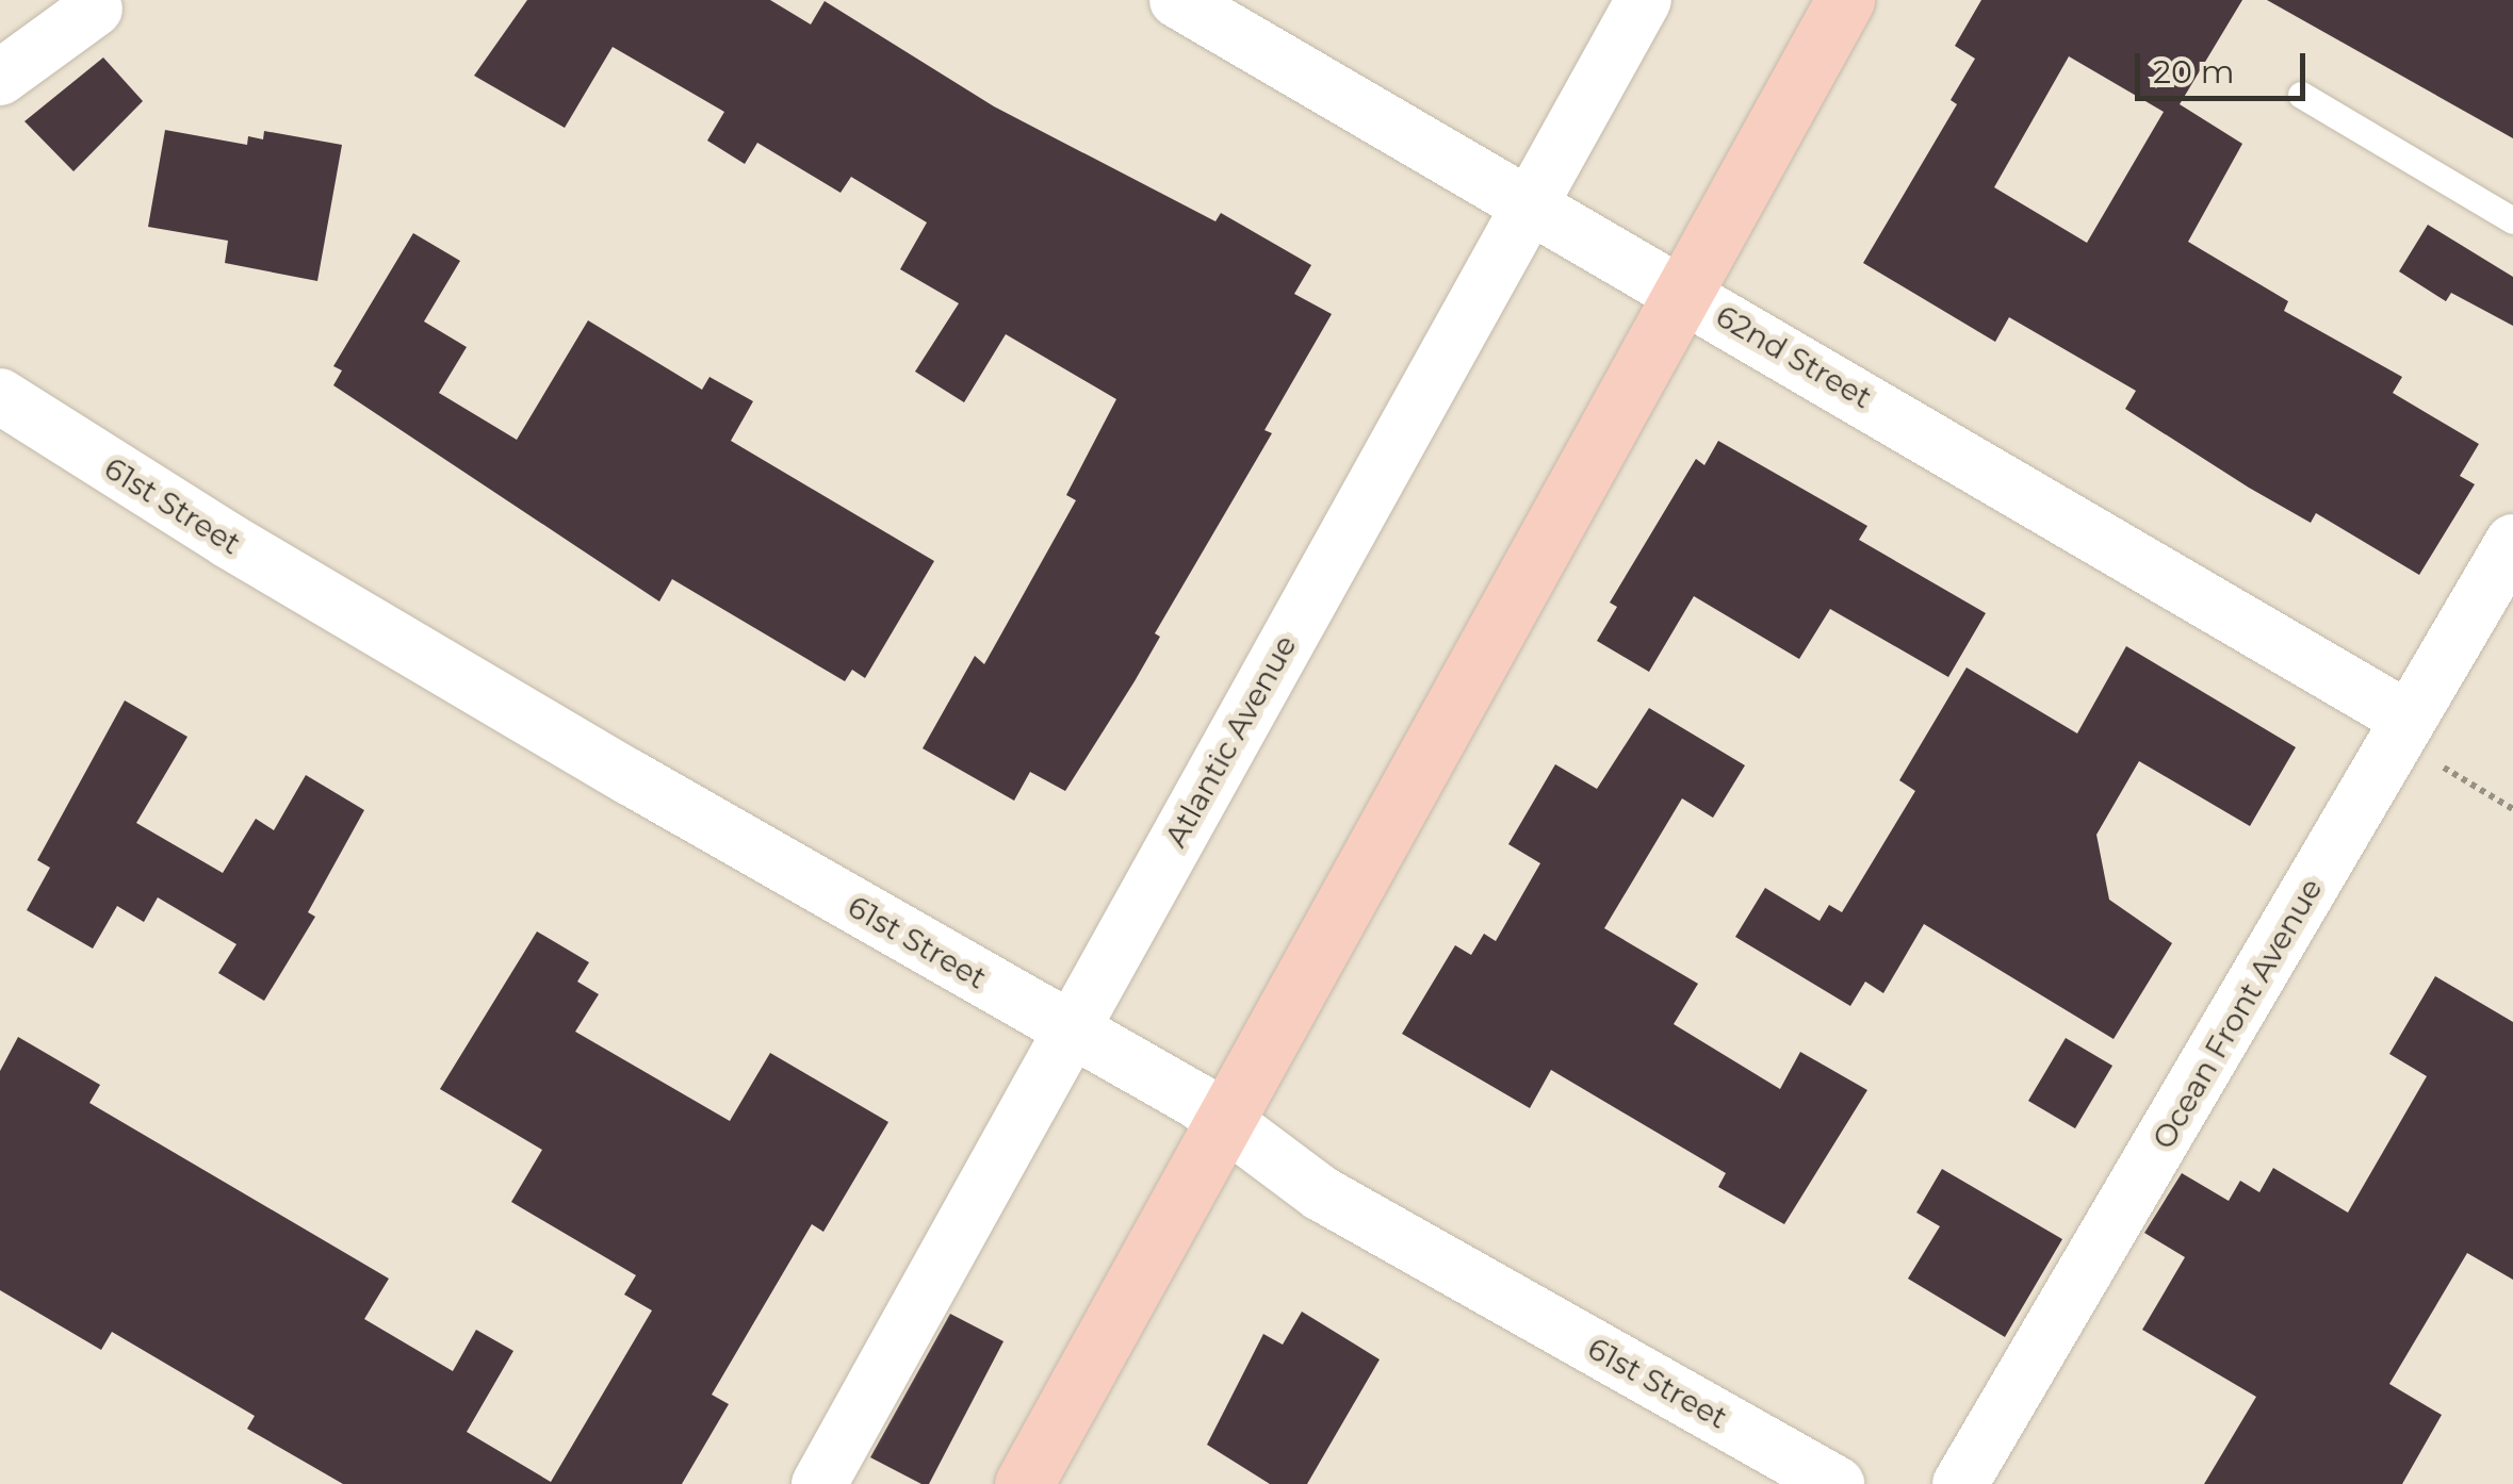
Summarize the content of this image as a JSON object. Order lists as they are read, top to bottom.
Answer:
{
  "streets": {
    "street": [
      "62nd Street",
      "61st Street",
      "Atlantic Avenue",
      "Ocean Front Avenue"
    ]
  },
  "crossings": [
    ["62nd Street", "Atlantic Avenue"],
    ["62nd Street", "Ocean Front Avenue"],
    ["61st Street", "Atlantic Avenue"]
  ],
  "scale_bar": "20 m"
}
